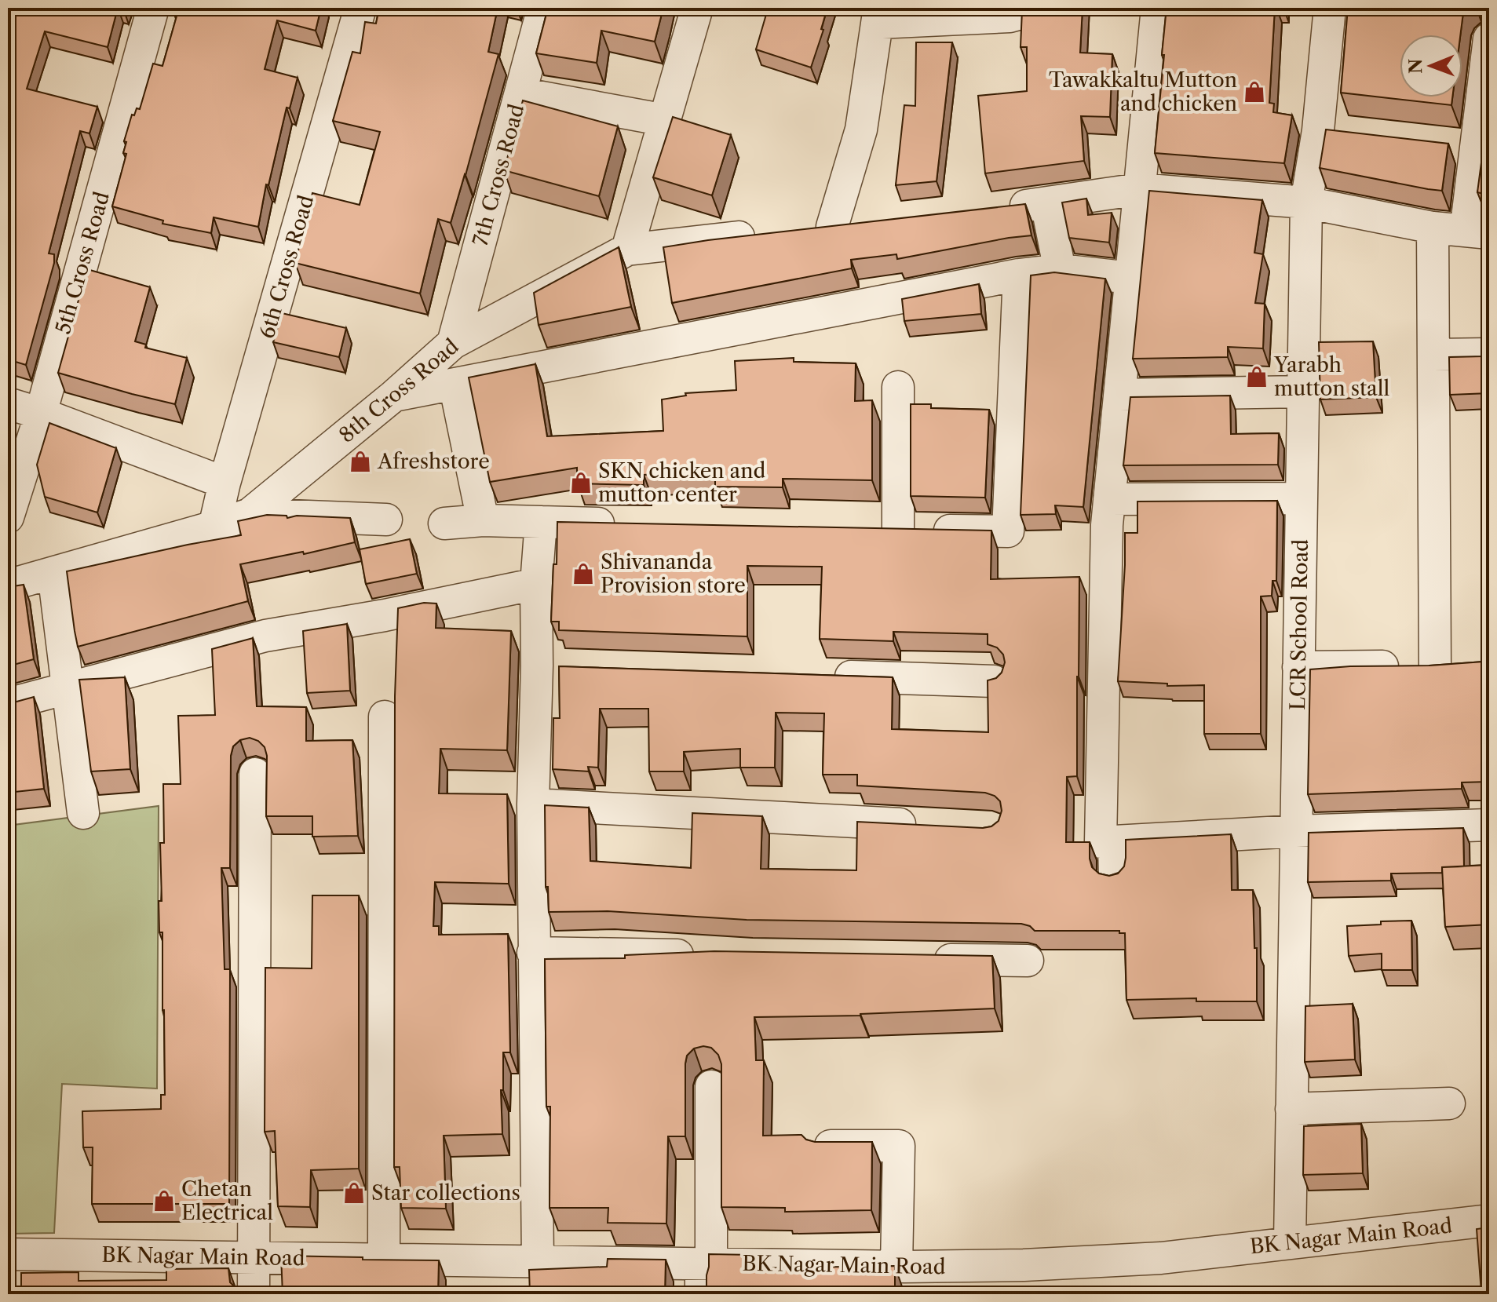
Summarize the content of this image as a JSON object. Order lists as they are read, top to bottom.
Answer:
{
  "streets": {
    "street": [
      "7th Cross Road",
      "5th Cross Road",
      "6th Cross Road",
      "8th Cross Road",
      "LCR School Road",
      "BK Nagar Main Road"
    ]
  },
  "crossings": [
    ["7th Cross Road", "8th Cross Road"],
    ["6th Cross Road", "8th Cross Road"],
    ["LCR School Road", "BK Nagar Main Road"]
  ],
  "places": {
    "shop": [
      "Tawakkaltu Mutton and chicken",
      "Yarabh mutton stall",
      "Afreshstore",
      "SKN chicken and mutton center",
      "Shivananda Provision store",
      "Star collections",
      "Chetan Electrical"
    ]
  },
  "north": "left"
}
